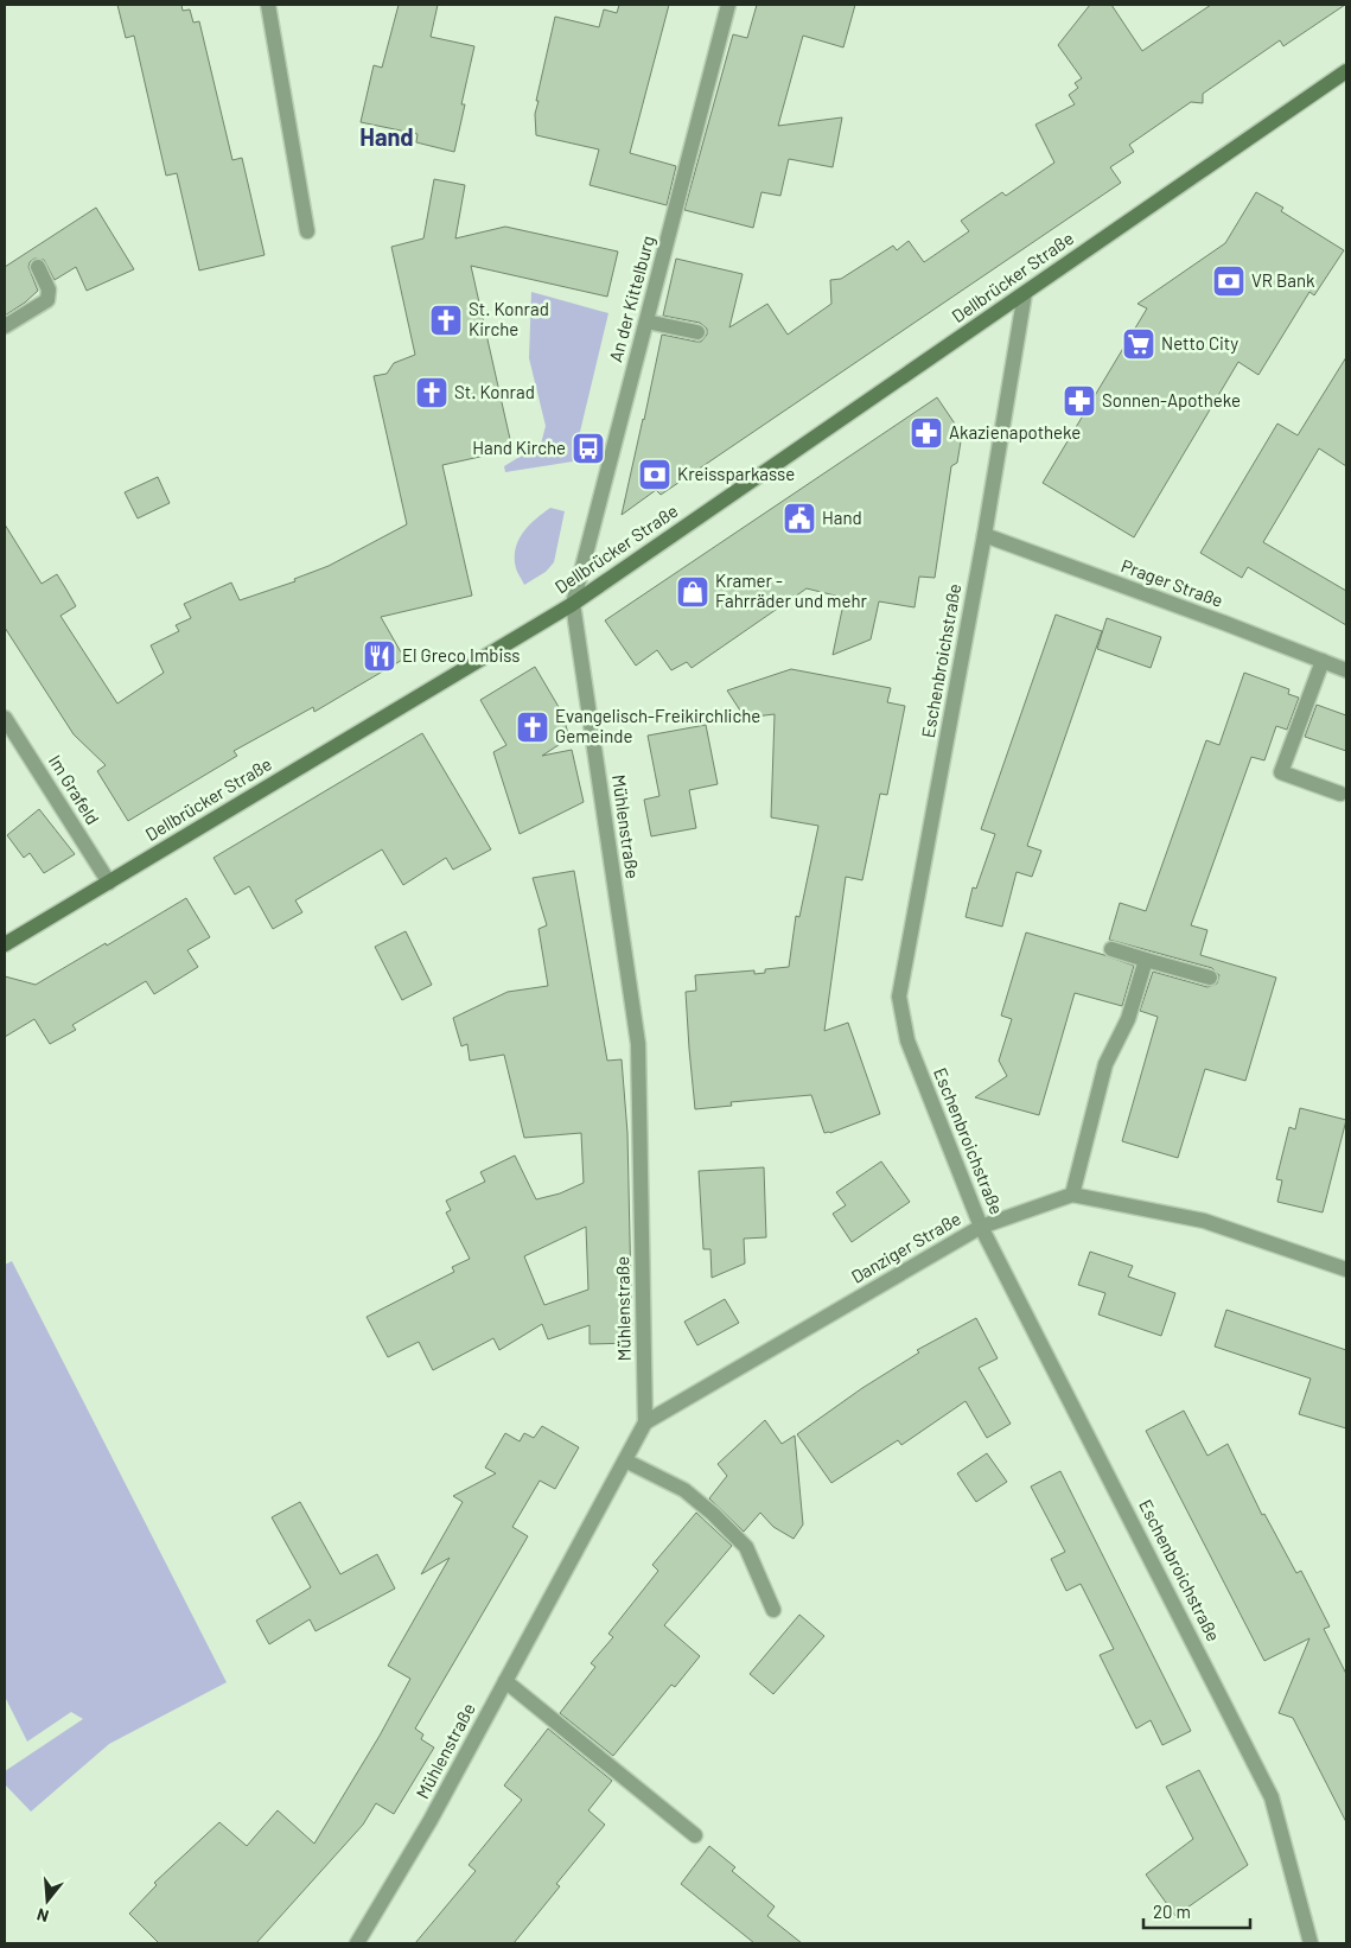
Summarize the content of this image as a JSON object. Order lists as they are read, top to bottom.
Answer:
{
  "streets": {
    "main road": ["Dellbrücker Straße"],
    "street": [
      "An der Kittelburg",
      "Prager Straße",
      "Eschenbroichstraße",
      "Im Grafeld",
      "Mühlenstraße",
      "Danziger Straße"
    ]
  },
  "crossings": [
    ["Dellbrücker Straße", "An der Kittelburg"],
    ["Dellbrücker Straße", "Eschenbroichstraße"],
    ["Dellbrücker Straße", "Im Grafeld"],
    ["Dellbrücker Straße", "Mühlenstraße"],
    ["An der Kittelburg", "Mühlenstraße"],
    ["Prager Straße", "Eschenbroichstraße"],
    ["Eschenbroichstraße", "Danziger Straße"],
    ["Mühlenstraße", "Danziger Straße"]
  ],
  "districts": ["Hand"],
  "places": {
    "bank": ["VR Bank", "Kreissparkasse"],
    "church": ["St. Konrad Kirche", "St. Konrad", "Evangelisch-Freikirchliche Gemeinde"],
    "supermarket": ["Netto City"],
    "pharmacy": ["Sonnen-Apotheke", "Akazienapotheke"],
    "bus stop": ["Hand Kirche"],
    "public building": ["Hand"],
    "shop": ["Kramer - Fahrräder und mehr"],
    "restaurant": ["El Greco Imbiss"]
  },
  "scale_bar": "20 m",
  "north": "bottom"
}
